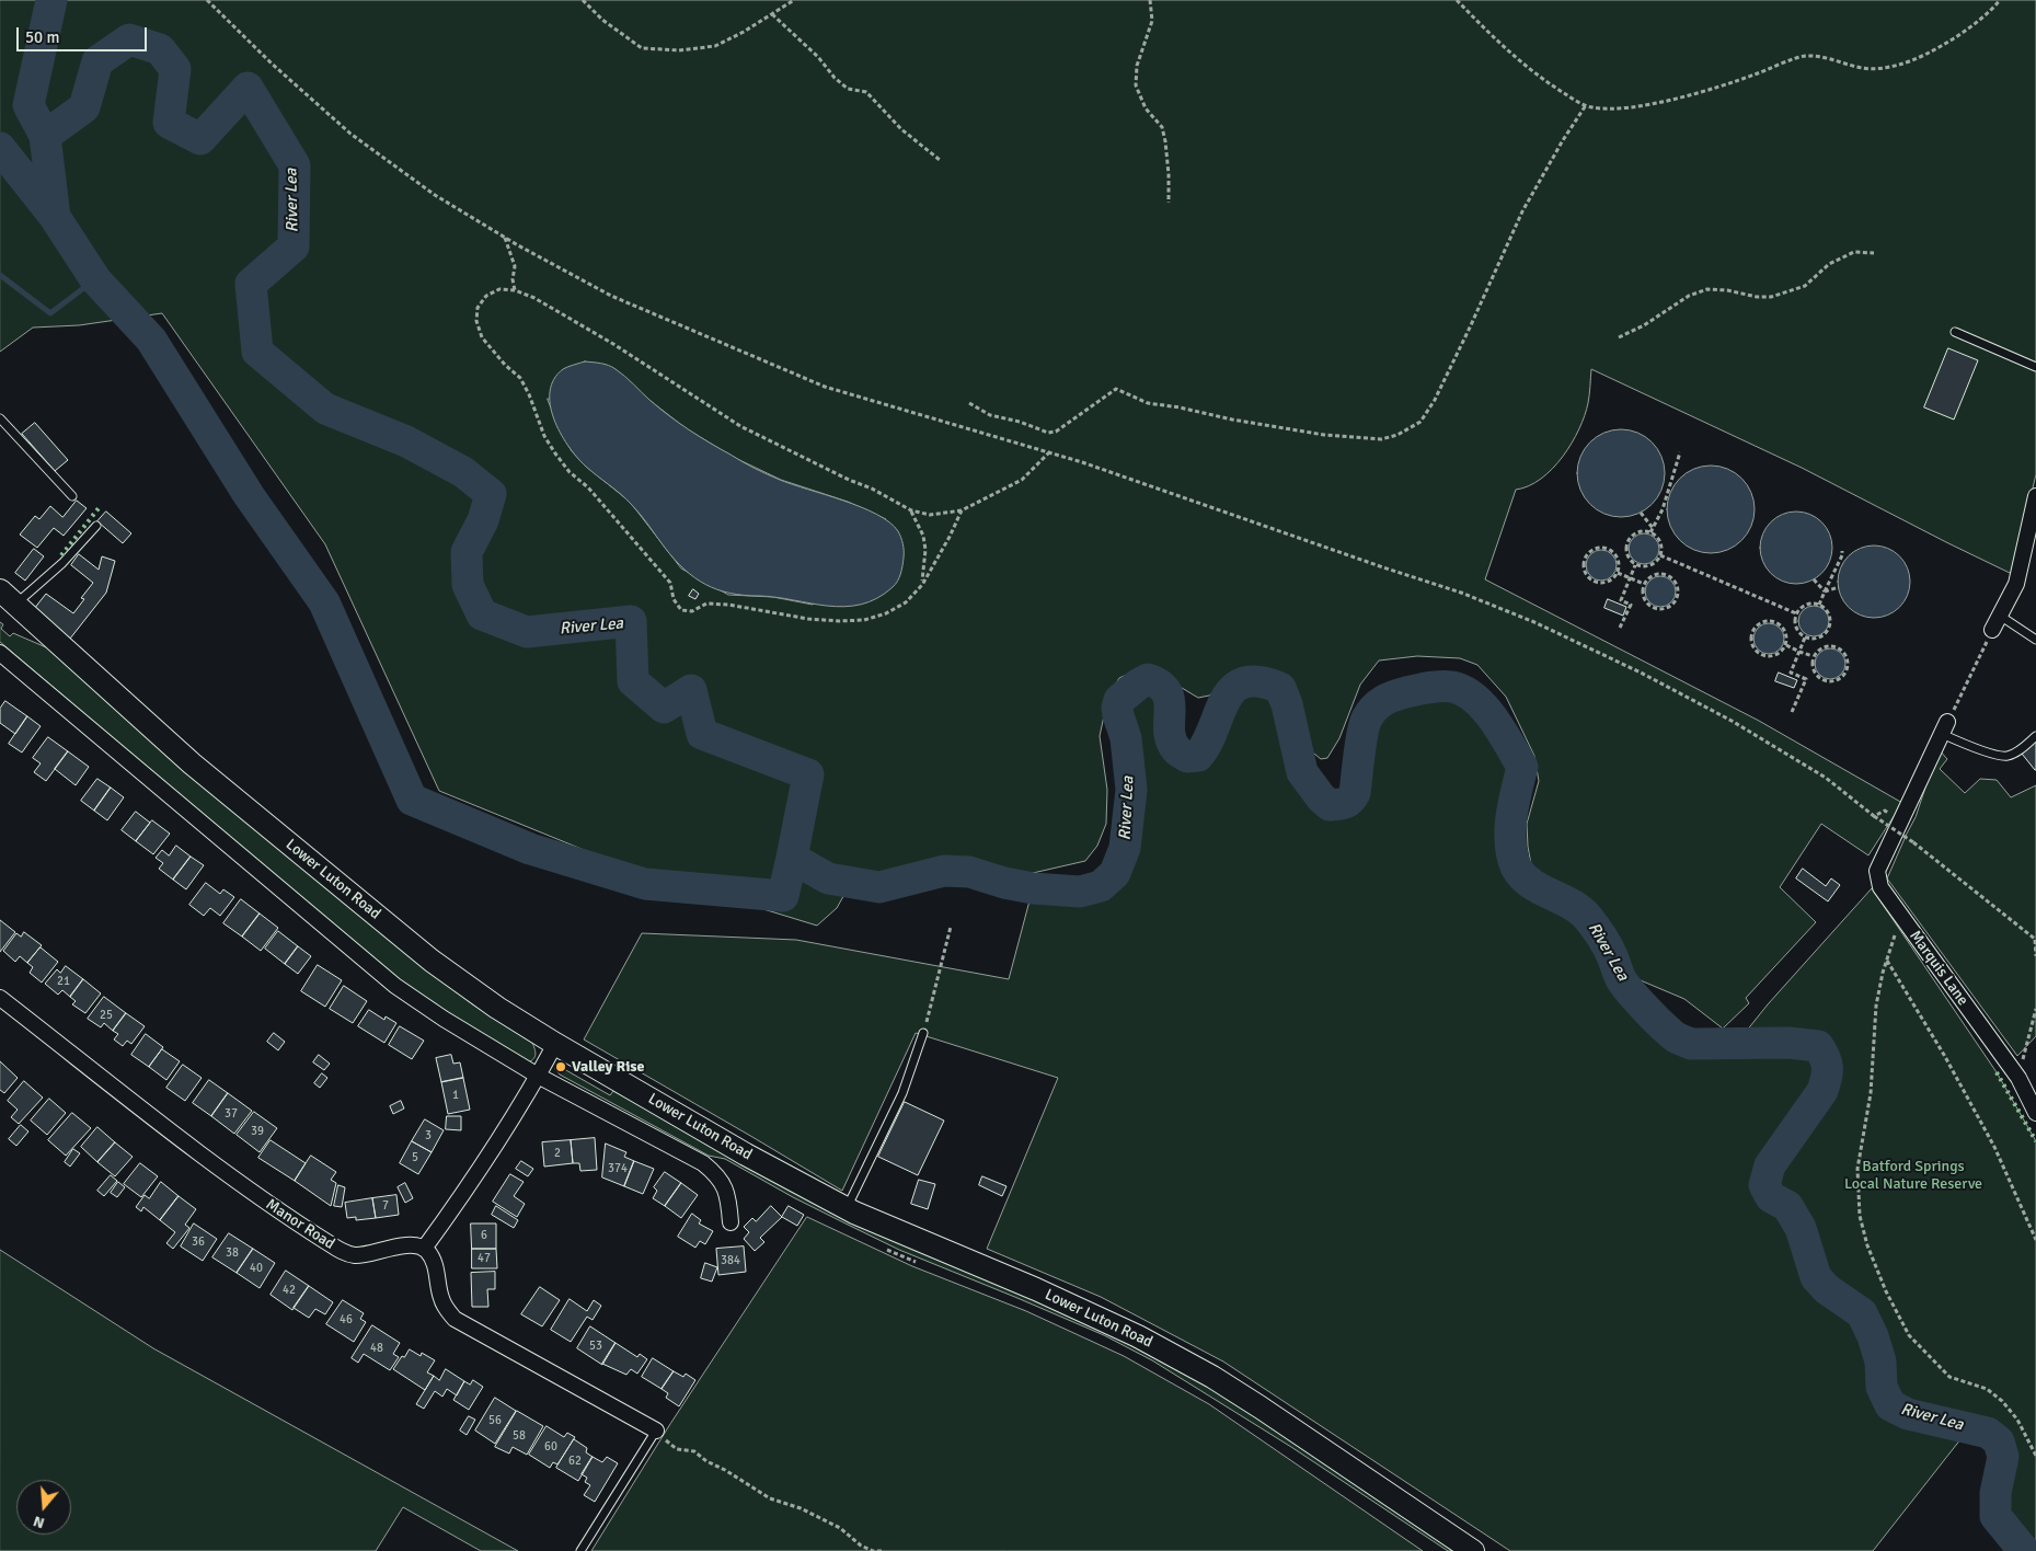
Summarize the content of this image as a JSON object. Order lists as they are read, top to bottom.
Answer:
{
  "streets": {
    "main road": ["Lower Luton Road"],
    "street": ["Marquis Lane", "Manor Road"]
  },
  "water": ["River Lea"],
  "parks": ["Batford Springs Local Nature Reserve"],
  "places": ["Valley Rise"],
  "house_numbers": [
    "21",
    "25",
    "1",
    "37",
    "39",
    "3",
    "2",
    "5",
    "374",
    "7",
    "6",
    "36",
    "38",
    "47",
    "384",
    "40",
    "42",
    "46",
    "53",
    "48",
    "56",
    "58",
    "60",
    "62"
  ],
  "scale_bar": "50 m",
  "north": "bottom"
}
